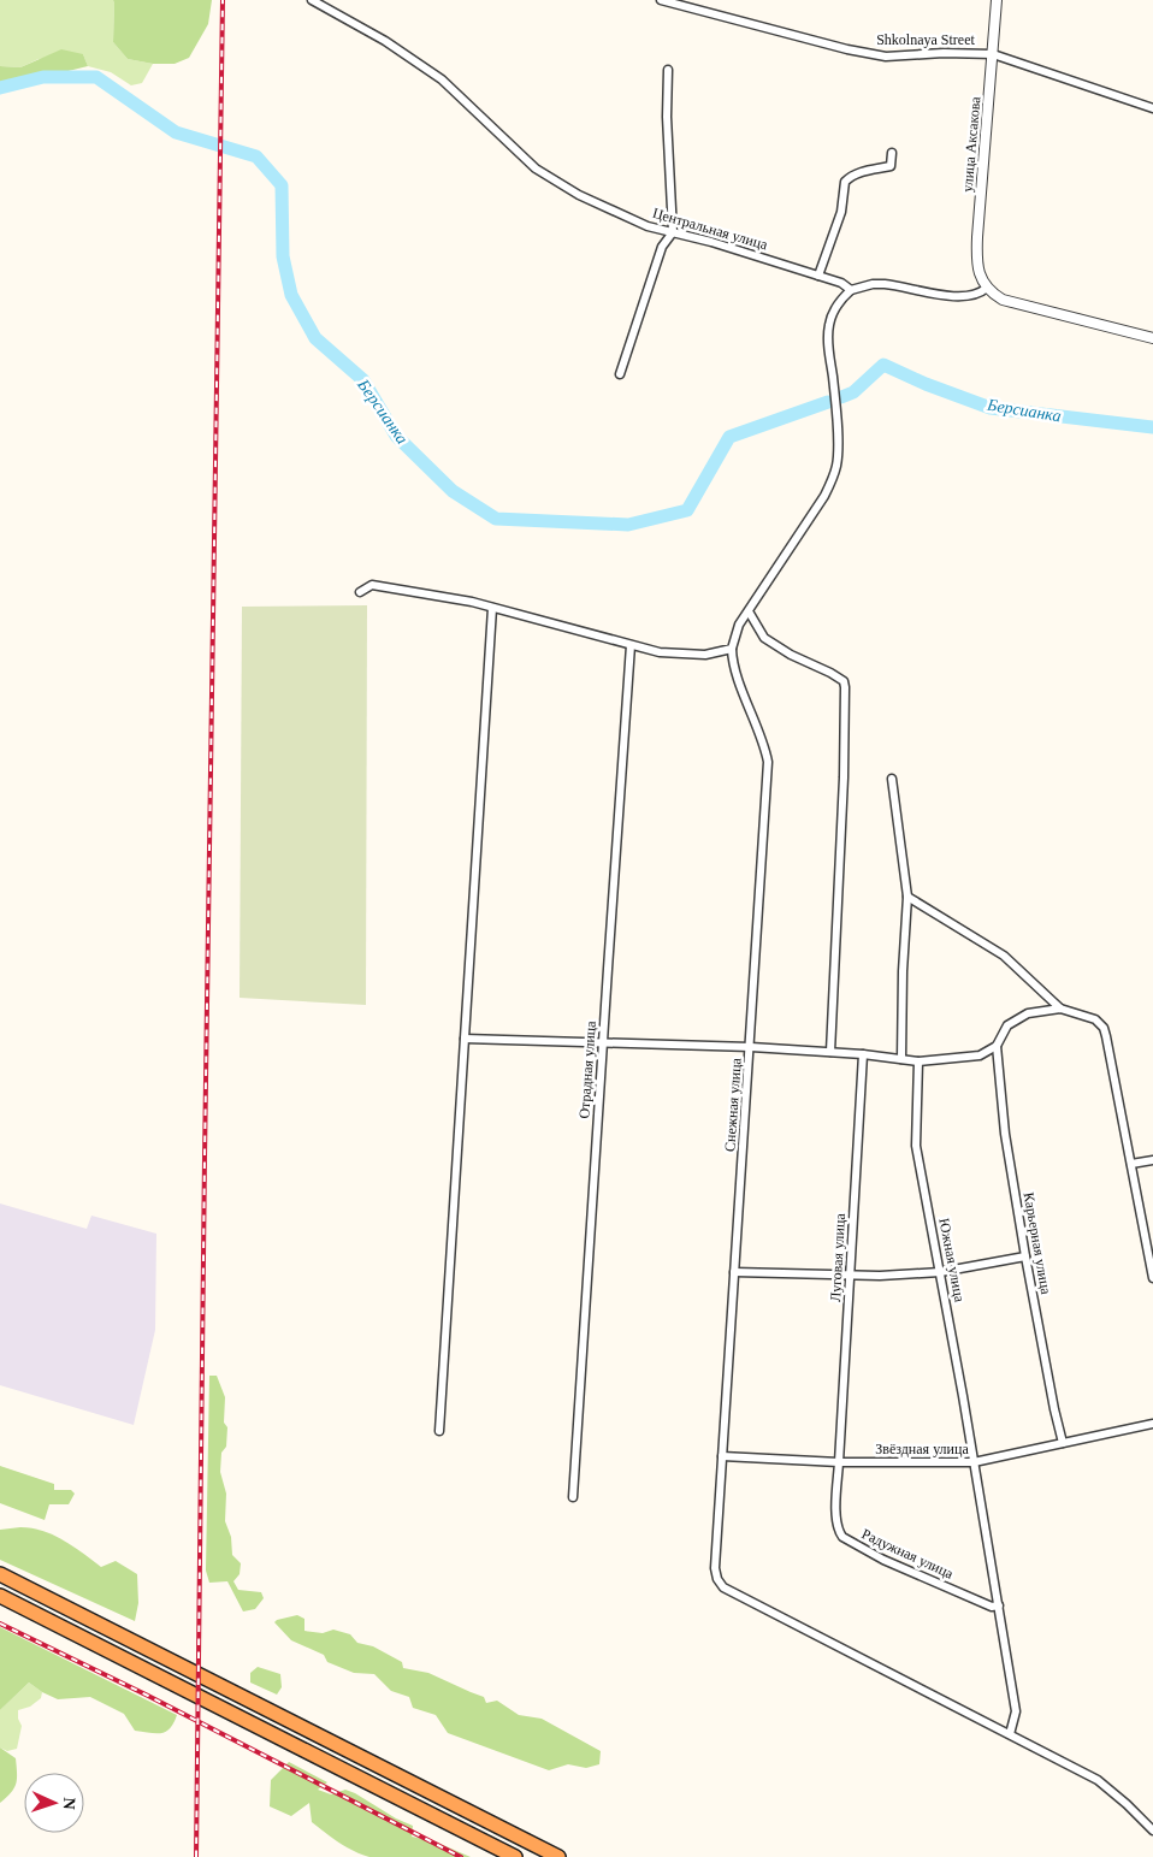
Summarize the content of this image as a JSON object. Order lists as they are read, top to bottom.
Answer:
{
  "streets": {
    "street": [
      "Shkolnaya Street",
      "улица Аксакова",
      "Центральная улица",
      "Отрадная улица",
      "Снежная улица",
      "Карьерная улица",
      "Луговая улица",
      "Южная улица",
      "Звёздная улица",
      "Радужная улица"
    ]
  },
  "crossings": [
    ["Shkolnaya Street", "улица Аксакова"],
    ["Снежная улица", "Южная улица"],
    ["Снежная улица", "Звёздная улица"],
    ["Карьерная улица", "Звёздная улица"],
    ["Луговая улица", "Звёздная улица"],
    ["Луговая улица", "Радужная улица"],
    ["Южная улица", "Звёздная улица"],
    ["Южная улица", "Радужная улица"],
    ["Звёздная улица", "Радужная улица"]
  ],
  "water": ["Берсианка"],
  "north": "right"
}
